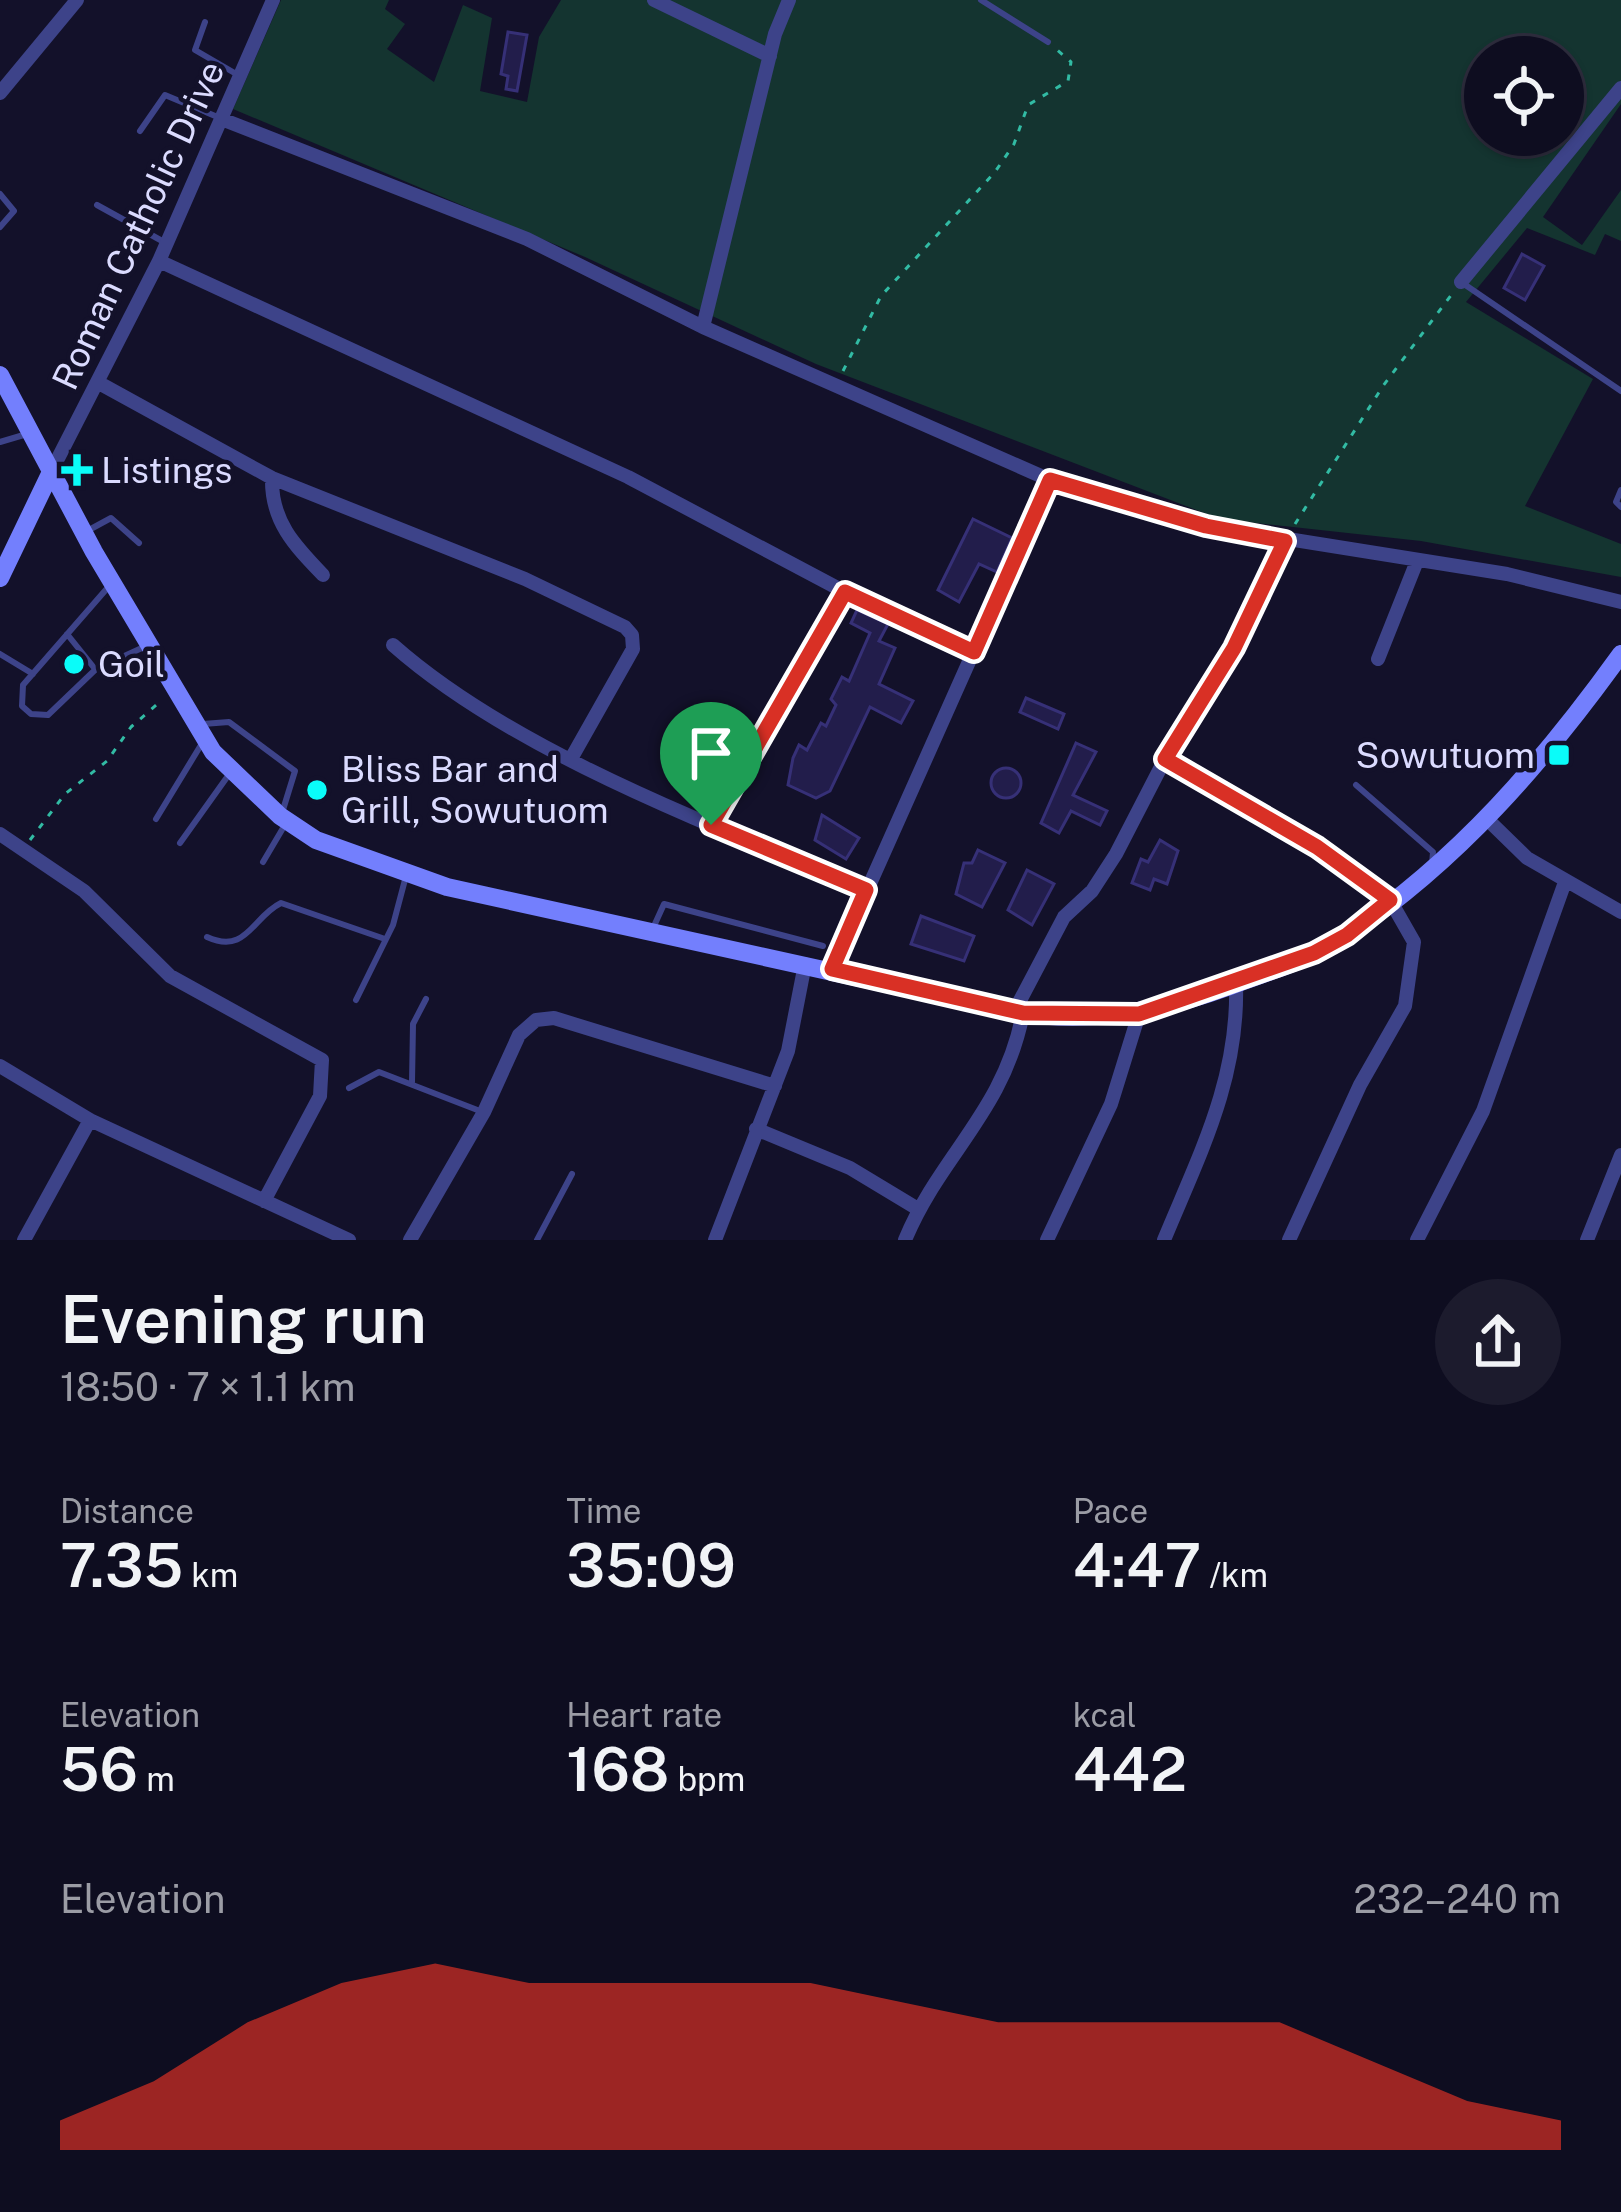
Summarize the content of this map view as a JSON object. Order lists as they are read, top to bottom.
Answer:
{
  "streets": {
    "street": ["Roman Catholic Drive"]
  },
  "places": {
    "health": ["Listings"],
    "other": ["Goil", "Bliss Bar and Grill, Sowutuom"],
    "transit": ["Sowutuom"]
  },
  "page": {
    "heading": ["Evening run", "18:50 · 7 × 1.1 km"],
    "stats": [
      ["Distance", "7.35 km"],
      ["Time", "35:09"],
      ["Pace", "4:47 /km"],
      ["Elevation", "56 m"],
      ["Heart rate", "168 bpm"],
      ["kcal", "442"]
    ],
    "chart": ["Elevation", "232–240 m"]
  }
}
